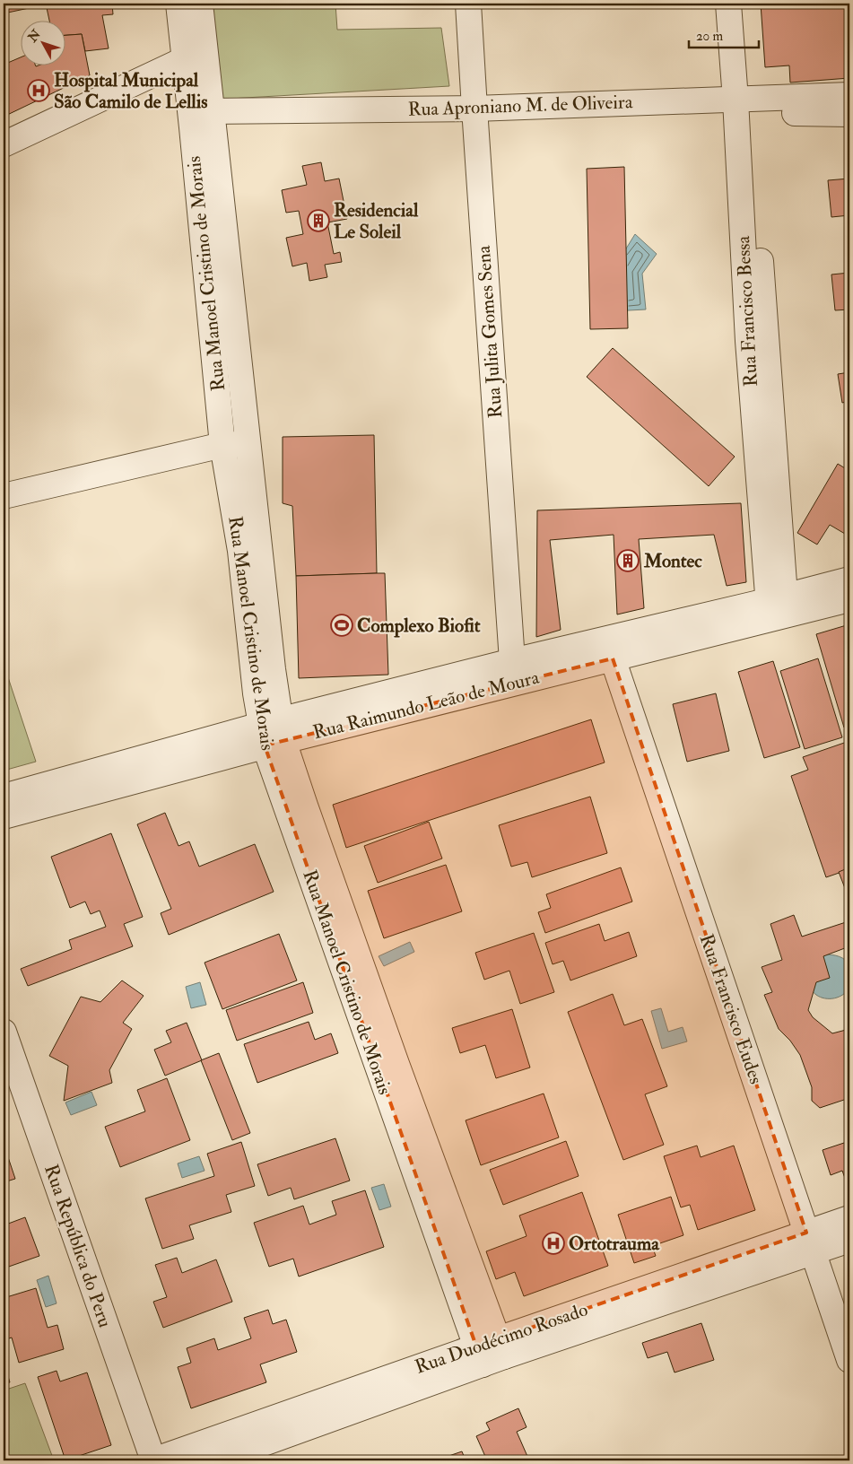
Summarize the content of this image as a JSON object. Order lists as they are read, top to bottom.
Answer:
{
  "streets": {
    "street": [
      "Rua Aproniano M. de Oliveira",
      "Rua Manoel Cristino de Morais",
      "Rua Francisco Bessa",
      "Rua Julita Gomes Sena",
      "Rua Raimundo Leão de Moura",
      "Rua Francisco Eudes",
      "Rua República do Peru",
      "Rua Duodécimo Rosado"
    ]
  },
  "crossings": [
    ["Rua Aproniano M. de Oliveira", "Rua Manoel Cristino de Morais"],
    ["Rua Aproniano M. de Oliveira", "Rua Francisco Bessa"],
    ["Rua Aproniano M. de Oliveira", "Rua Julita Gomes Sena"],
    ["Rua Manoel Cristino de Morais", "Rua Raimundo Leão de Moura"],
    ["Rua Manoel Cristino de Morais", "Rua Duodécimo Rosado"],
    ["Rua Francisco Bessa", "Rua Raimundo Leão de Moura"],
    ["Rua Julita Gomes Sena", "Rua Raimundo Leão de Moura"],
    ["Rua Raimundo Leão de Moura", "Rua Francisco Eudes"],
    ["Rua Francisco Eudes", "Rua Duodécimo Rosado"],
    ["Rua República do Peru", "Rua Duodécimo Rosado"]
  ],
  "places": {
    "hospital": ["Hospital Municipal São Camilo de Lellis", "Ortotrauma"],
    "building": ["Residencial Le Soleil", "Montec"],
    "sports": ["Complexo Biofit"]
  },
  "scale_bar": "20 m",
  "north": "top left"
}
